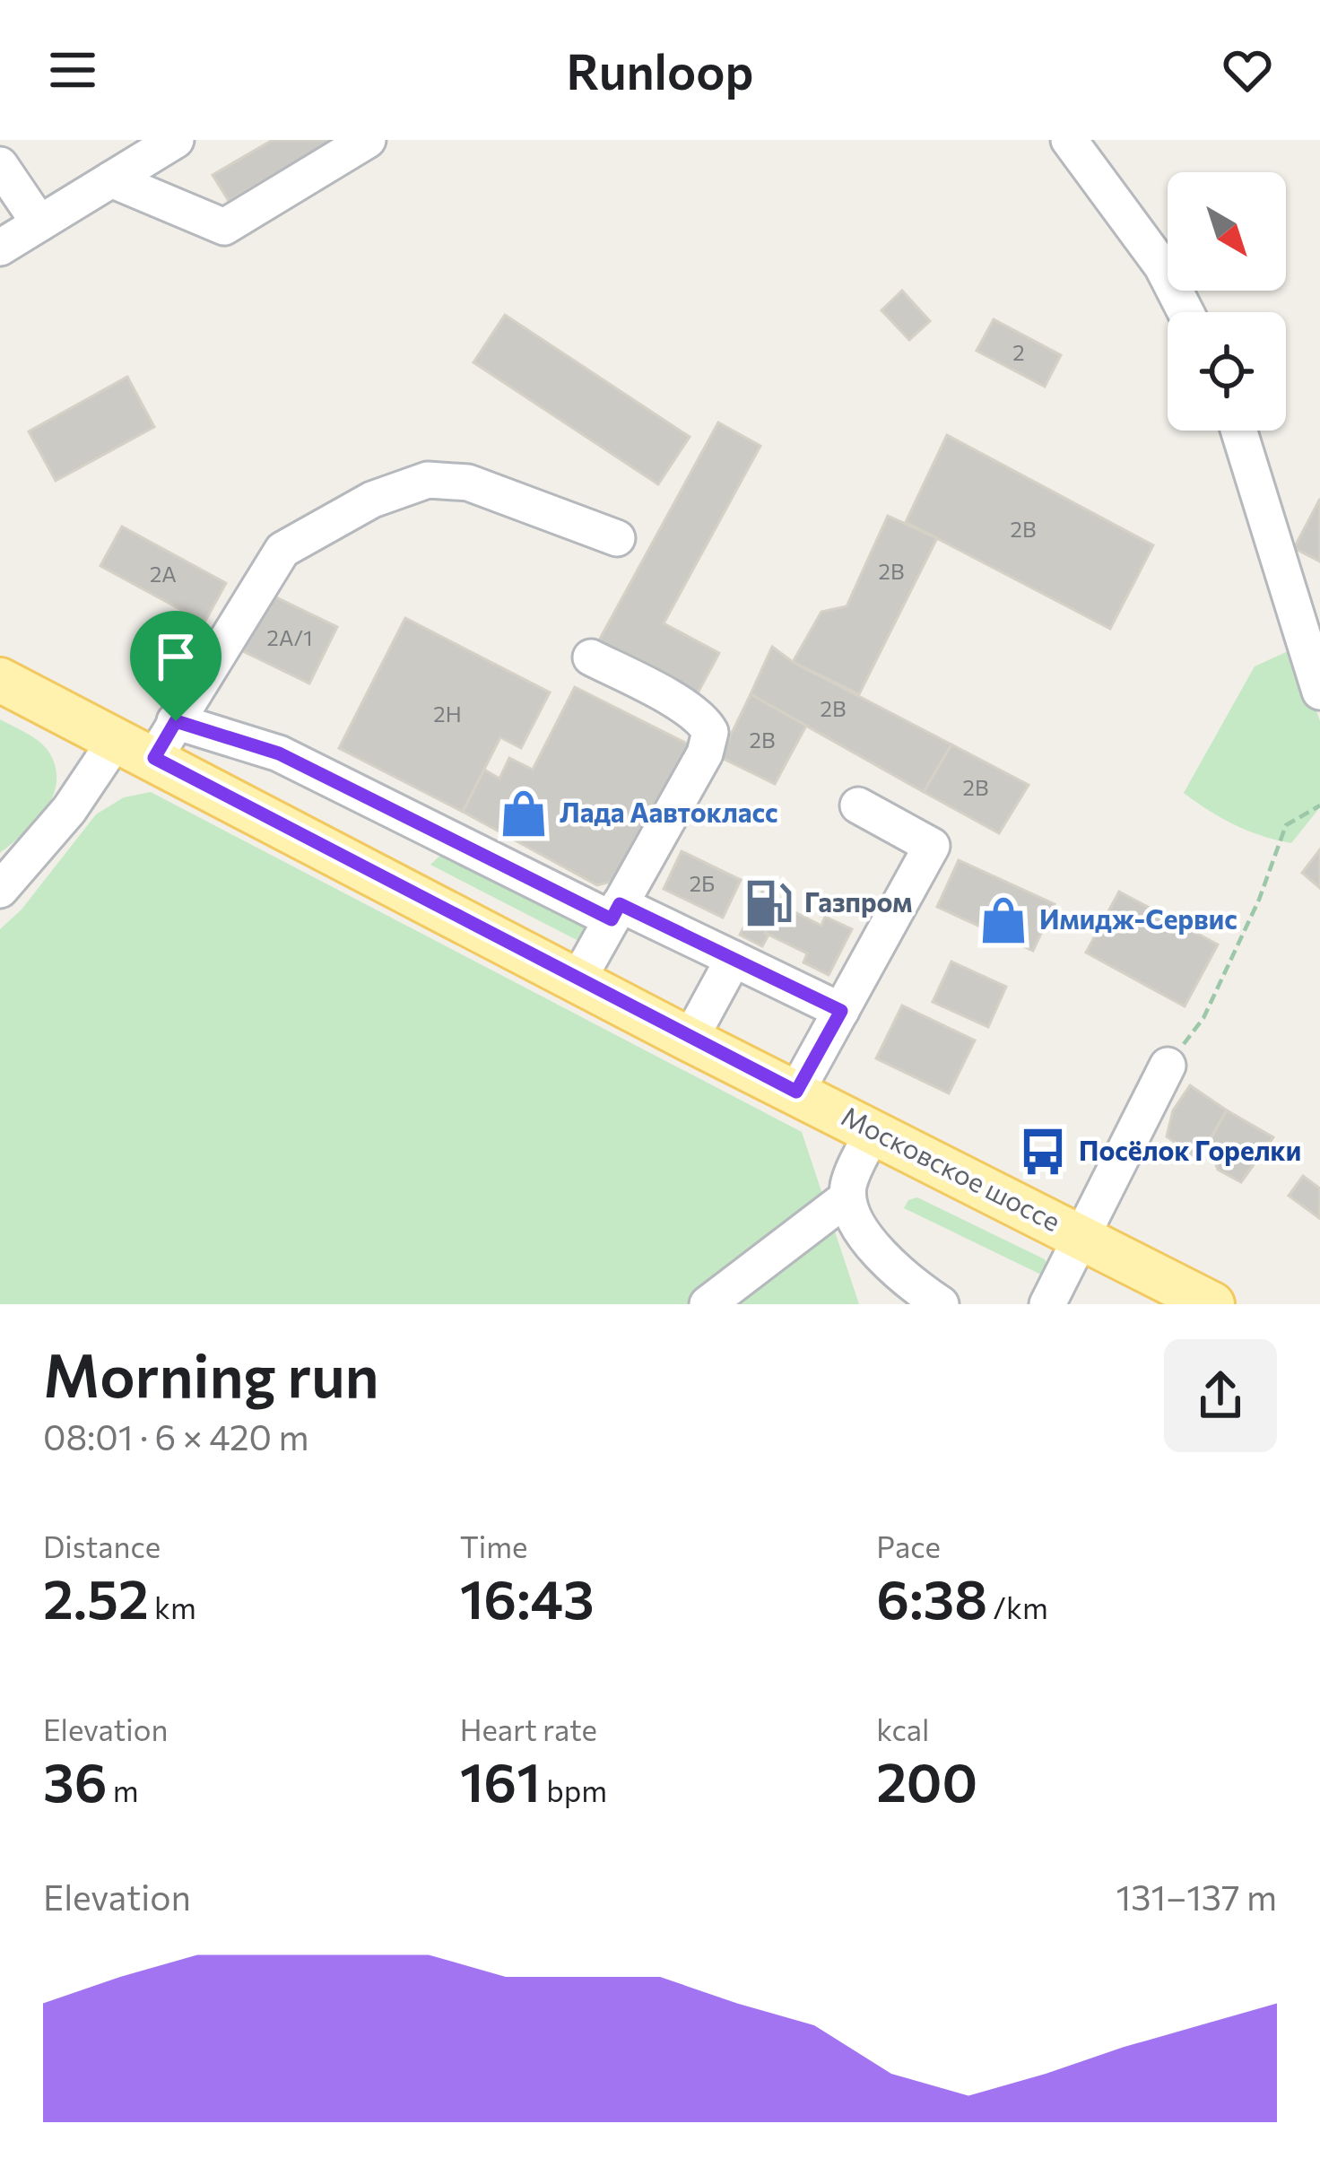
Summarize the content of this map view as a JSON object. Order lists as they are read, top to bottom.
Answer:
{
  "streets": {
    "main road": ["Московское шоссе"]
  },
  "places": {
    "shop": ["Лада Аавтокласс", "Имидж-Сервис"],
    "fuel station": ["Газпром"],
    "bus stop": ["Посёлок Горелки"]
  },
  "house_numbers": [
    "2",
    "2В",
    "2В",
    "2А",
    "2А/1",
    "2В",
    "2Н",
    "2В",
    "2В",
    "2Б"
  ],
  "north": "bottom right",
  "page": {
    "header": "Runloop",
    "heading": ["Morning run", "08:01 · 6 × 420 m"],
    "stats": [
      ["Distance", "2.52 km"],
      ["Time", "16:43"],
      ["Pace", "6:38 /km"],
      ["Elevation", "36 m"],
      ["Heart rate", "161 bpm"],
      ["kcal", "200"]
    ],
    "chart": ["Elevation", "131–137 m"]
  }
}
